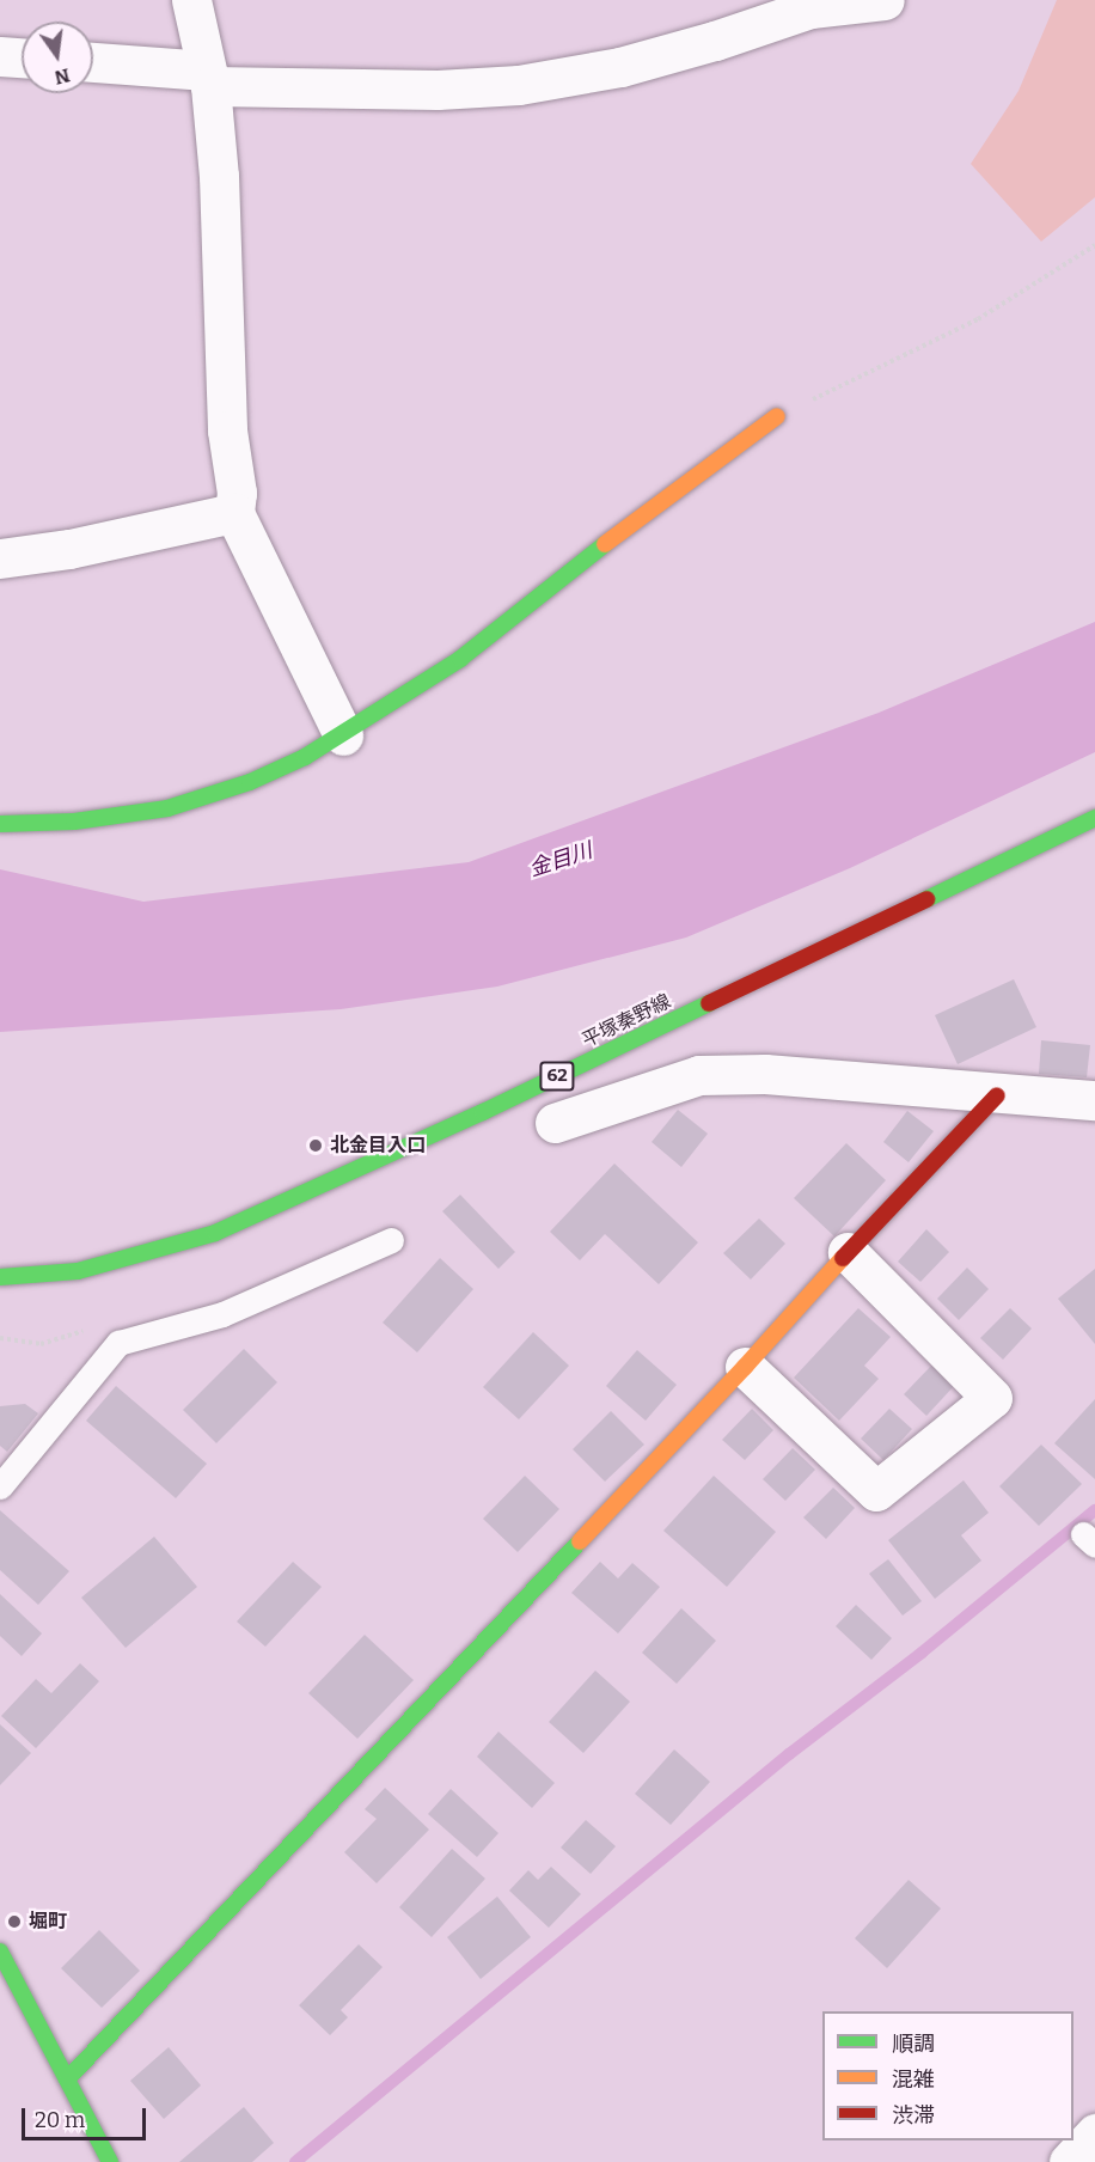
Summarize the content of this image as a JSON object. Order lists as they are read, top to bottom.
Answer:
{
  "streets": {
    "street": ["平塚秦野線", "62"]
  },
  "water": ["金目川"],
  "places": ["北金目入口", "堀町"],
  "legend": ["順調", "混雑", "渋滞"],
  "scale_bar": "20 m",
  "north": "bottom"
}
